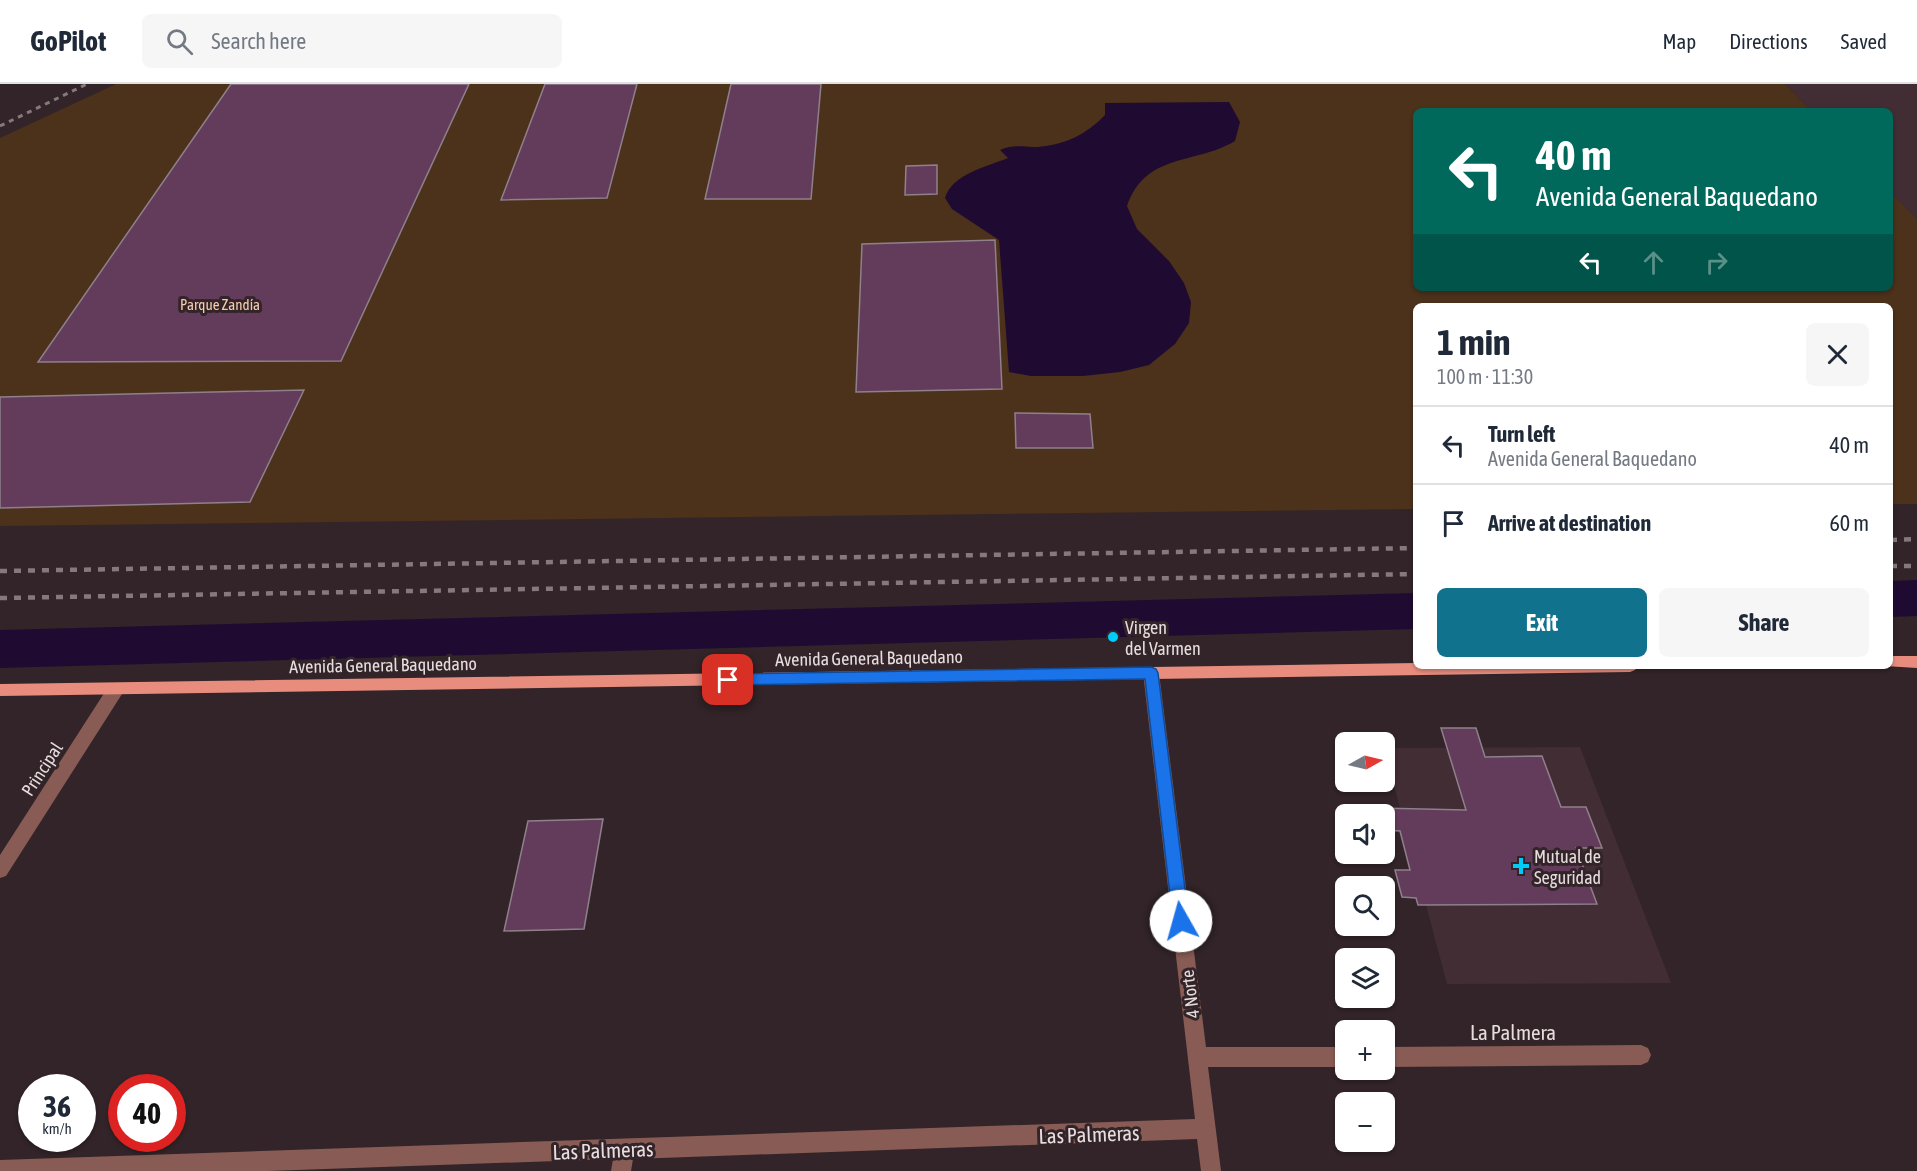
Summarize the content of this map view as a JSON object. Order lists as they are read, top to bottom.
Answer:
{
  "streets": {
    "main road": ["Avenida General Baquedano"],
    "street": [
      "Principal",
      "4 Norte",
      "La Palmera",
      "Las Palmeras"
    ]
  },
  "crossings": [
    ["Avenida General Baquedano", "Principal"],
    ["Avenida General Baquedano", "4 Norte"],
    ["4 Norte", "Las Palmeras"]
  ],
  "parks": ["Parque Zandía"],
  "places": {
    "other": ["Virgen del Varmen"],
    "health": ["Mutual de Seguridad"]
  },
  "north": "right",
  "page": {
    "header": "GoPilot",
    "search": "Search here",
    "nav": ["Map", "Directions", "Saved"],
    "turn": ["40 m", "Avenida General Baquedano"],
    "heading": ["1 min", "100 m · 11:30"],
    "list": [
      {
        "name": "Turn left",
        "note": "Avenida General Baquedano",
        "value": "40 m"
      },
      {
        "name": "Arrive at destination",
        "value": "60 m"
      }
    ],
    "buttons": ["Exit", "Share"],
    "map_buttons": ["+", "−"],
    "speed": "36 km/h",
    "limit": "40"
  }
}
